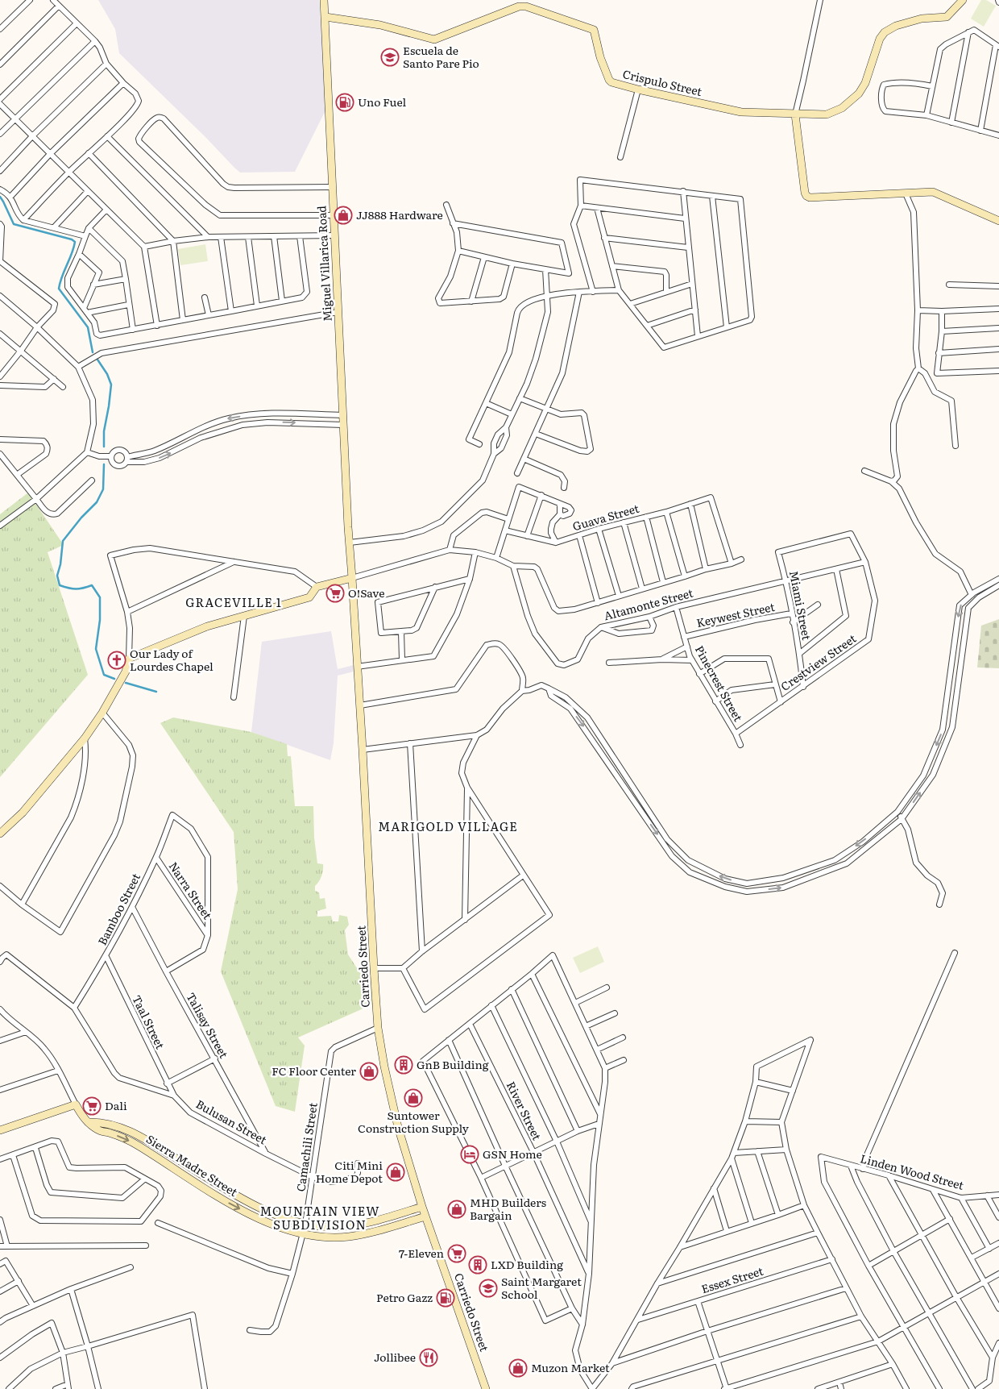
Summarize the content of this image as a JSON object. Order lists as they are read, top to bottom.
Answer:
{
  "streets": {
    "main road": [
      "Crispulo Street",
      "Miguel Villarica Road",
      "Carriedo Street",
      "Sierra Madre Street"
    ],
    "street": [
      "Guava Street",
      "Altamonte Street",
      "Miami Street",
      "Keywest Street",
      "Crestview Street",
      "Pinecrest Street",
      "Narra Street",
      "Bamboo Street",
      "Taal Street",
      "Talisay Street",
      "River Street",
      "Bulusan Street",
      "Camachili Street",
      "Linden Wood Street",
      "Essex Street"
    ]
  },
  "crossings": [
    ["Crispulo Street", "Miguel Villarica Road"],
    ["Miguel Villarica Road", "Carriedo Street"],
    ["Altamonte Street", "Miami Street"],
    ["Altamonte Street", "Crestview Street"],
    ["Altamonte Street", "Pinecrest Street"],
    ["Miami Street", "Keywest Street"],
    ["Miami Street", "Crestview Street"],
    ["Keywest Street", "Pinecrest Street"],
    ["Crestview Street", "Pinecrest Street"],
    ["Narra Street", "Bamboo Street"],
    ["Bamboo Street", "Taal Street"],
    ["Bamboo Street", "Talisay Street"],
    ["Bamboo Street", "Bulusan Street"],
    ["Carriedo Street", "Camachili Street"],
    ["Carriedo Street", "Sierra Madre Street"],
    ["Taal Street", "Bulusan Street"],
    ["Talisay Street", "Bulusan Street"],
    ["Bulusan Street", "Camachili Street"],
    ["Camachili Street", "Sierra Madre Street"]
  ],
  "districts": ["GRACEVILLE 1", "MARIGOLD VILLAGE", "MOUNTAIN VIEW SUBDIVISION"],
  "places": {
    "school or university": ["Escuela de Santo Pare Pio", "Saint Margaret School"],
    "fuel station": ["Uno Fuel", "Petro Gazz"],
    "shop": [
      "JJ888 Hardware",
      "FC Floor Center",
      "Suntower Construction Supply",
      "Citi Mini Home Depot",
      "MHD Builders Bargain",
      "Muzon Market"
    ],
    "supermarket": ["O!Save", "Dali", "7-Eleven"],
    "church": ["Our Lady of Lourdes Chapel"],
    "building": ["GnB Building", "LXD Building"],
    "hotel": ["GSN Home"],
    "restaurant": ["Jollibee"]
  }
}
